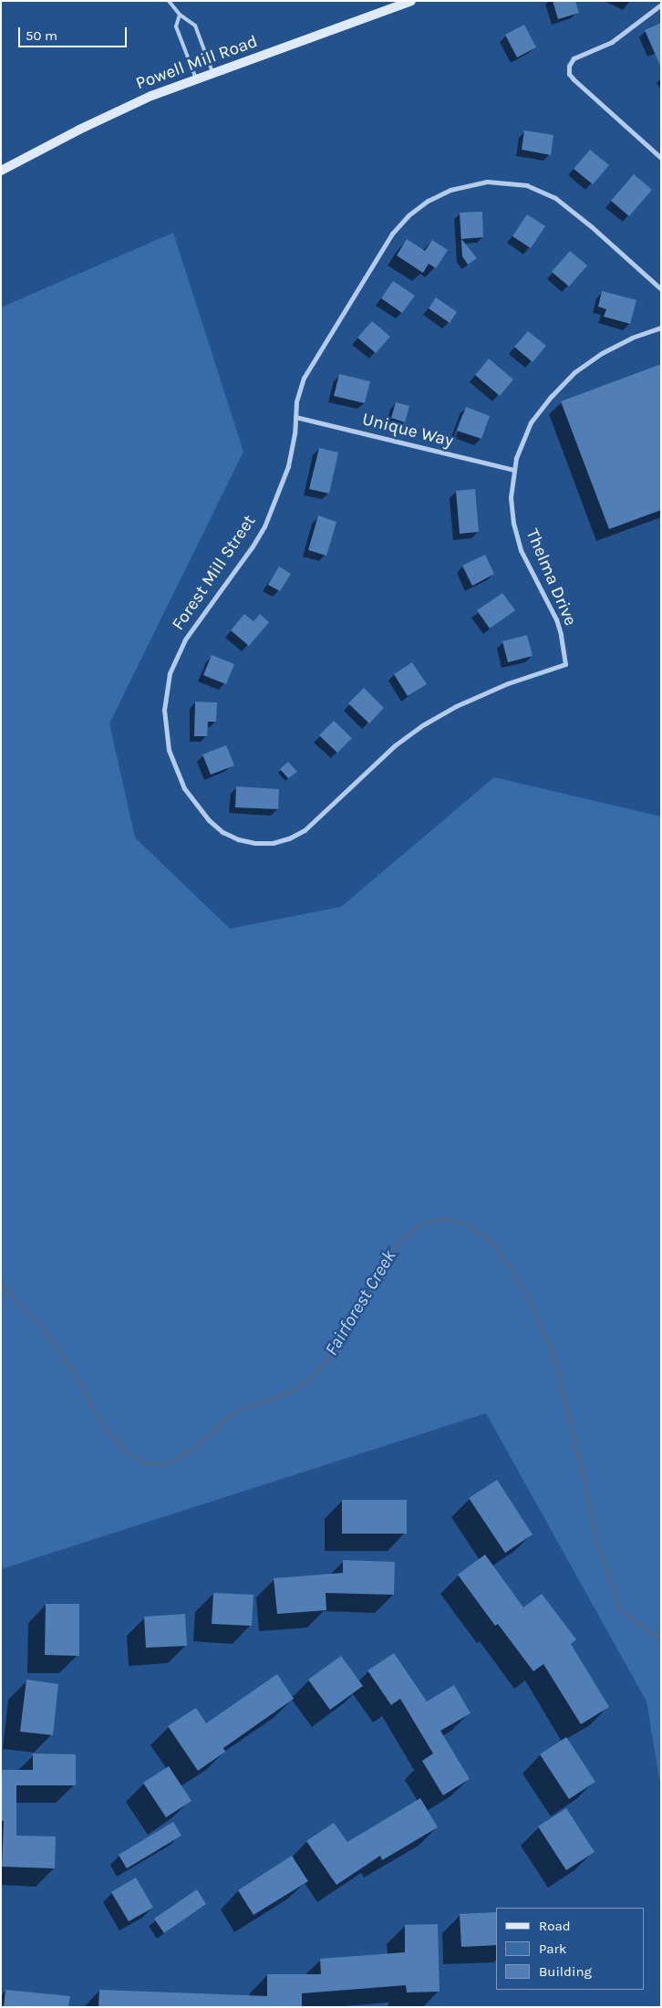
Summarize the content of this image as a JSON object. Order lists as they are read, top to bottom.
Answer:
{
  "streets": {
    "street": [
      "Powell Mill Road",
      "Unique Way",
      "Forest Mill Street",
      "Thelma Drive"
    ]
  },
  "crossings": [
    ["Unique Way", "Forest Mill Street"],
    ["Unique Way", "Thelma Drive"],
    ["Forest Mill Street", "Thelma Drive"]
  ],
  "water": ["Fairforest Creek"],
  "legend": ["Road", "Park", "Building"],
  "scale_bar": "50 m"
}
